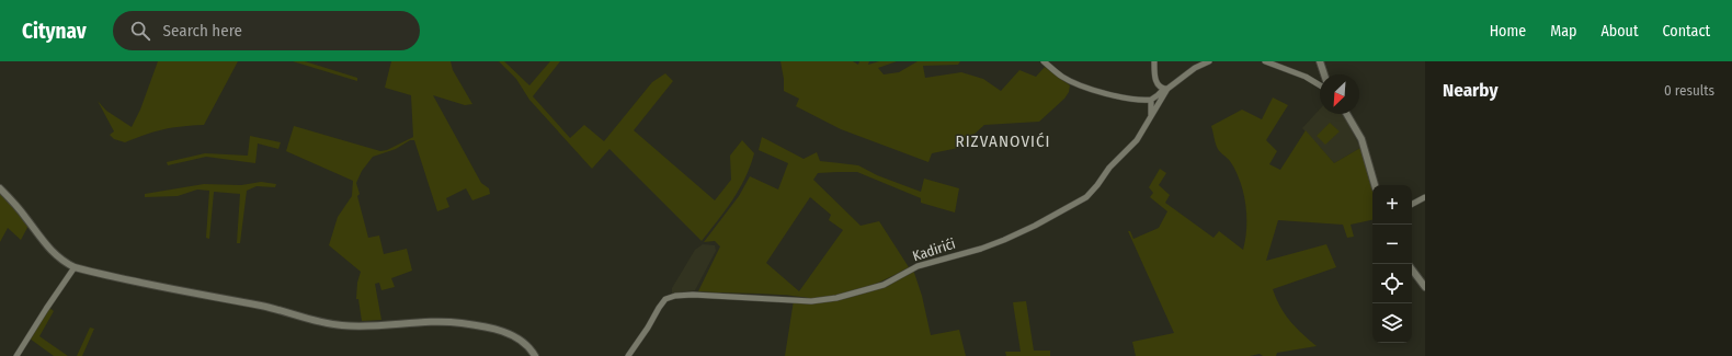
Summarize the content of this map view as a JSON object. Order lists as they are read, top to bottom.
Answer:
{
  "streets": {
    "street": ["Kadirići"]
  },
  "districts": ["RIZVANOVIĆI"],
  "north": "bottom left",
  "page": {
    "header": "Citynav",
    "search": "Search here",
    "nav": [
      "Home",
      "Map",
      "About",
      "Contact"
    ],
    "heading": ["Nearby", "0 results"],
    "map_buttons": ["+", "−"]
  }
}
